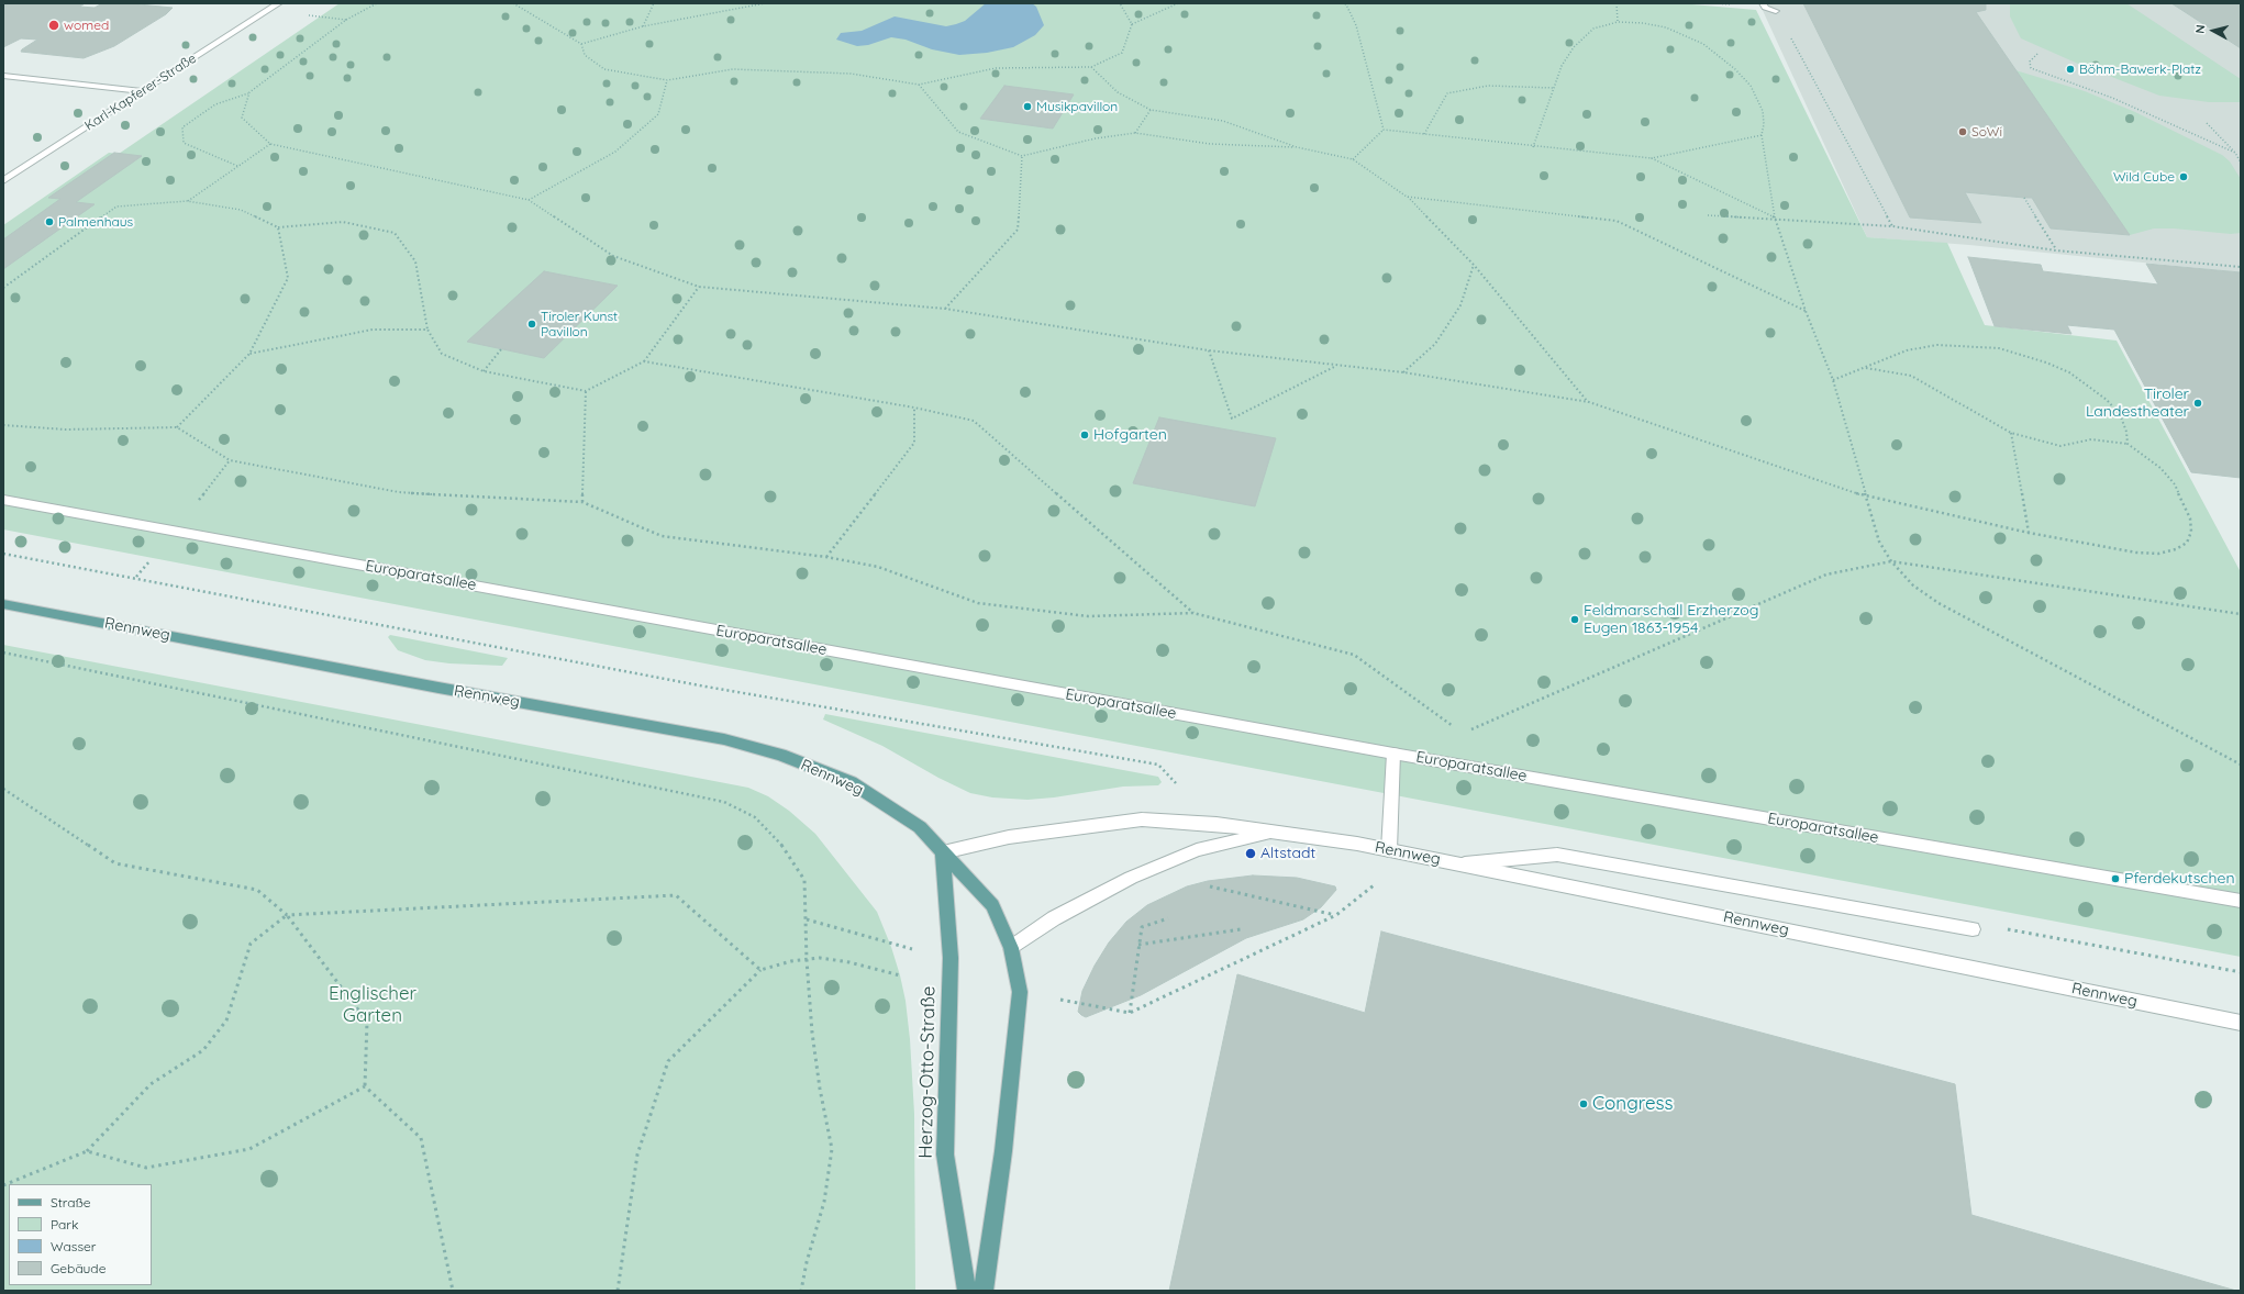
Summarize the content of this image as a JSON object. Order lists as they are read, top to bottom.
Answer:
{
  "streets": {
    "main road": ["Rennweg", "Herzog-Otto-Straße"],
    "street": ["Karl-Kapferer-Straße", "Europaratsallee"]
  },
  "crossings": [
    ["Rennweg", "Herzog-Otto-Straße"]
  ],
  "parks": ["Englischer Garten"],
  "places": [
    "womed",
    "Böhm-Bawerk-Platz",
    "Musikpavillon",
    "SoWi",
    "Wild Cube",
    "Palmenhaus",
    "Tiroler Kunst Pavillon",
    "Tiroler Landestheater",
    "Hofgarten",
    "Feldmarschall Erzherzog Eugen 1863-1954",
    "Altstadt",
    "Pferdekutschen",
    "Congress"
  ],
  "legend": [
    "Straße",
    "Park",
    "Wasser",
    "Gebäude"
  ],
  "north": "left"
}
